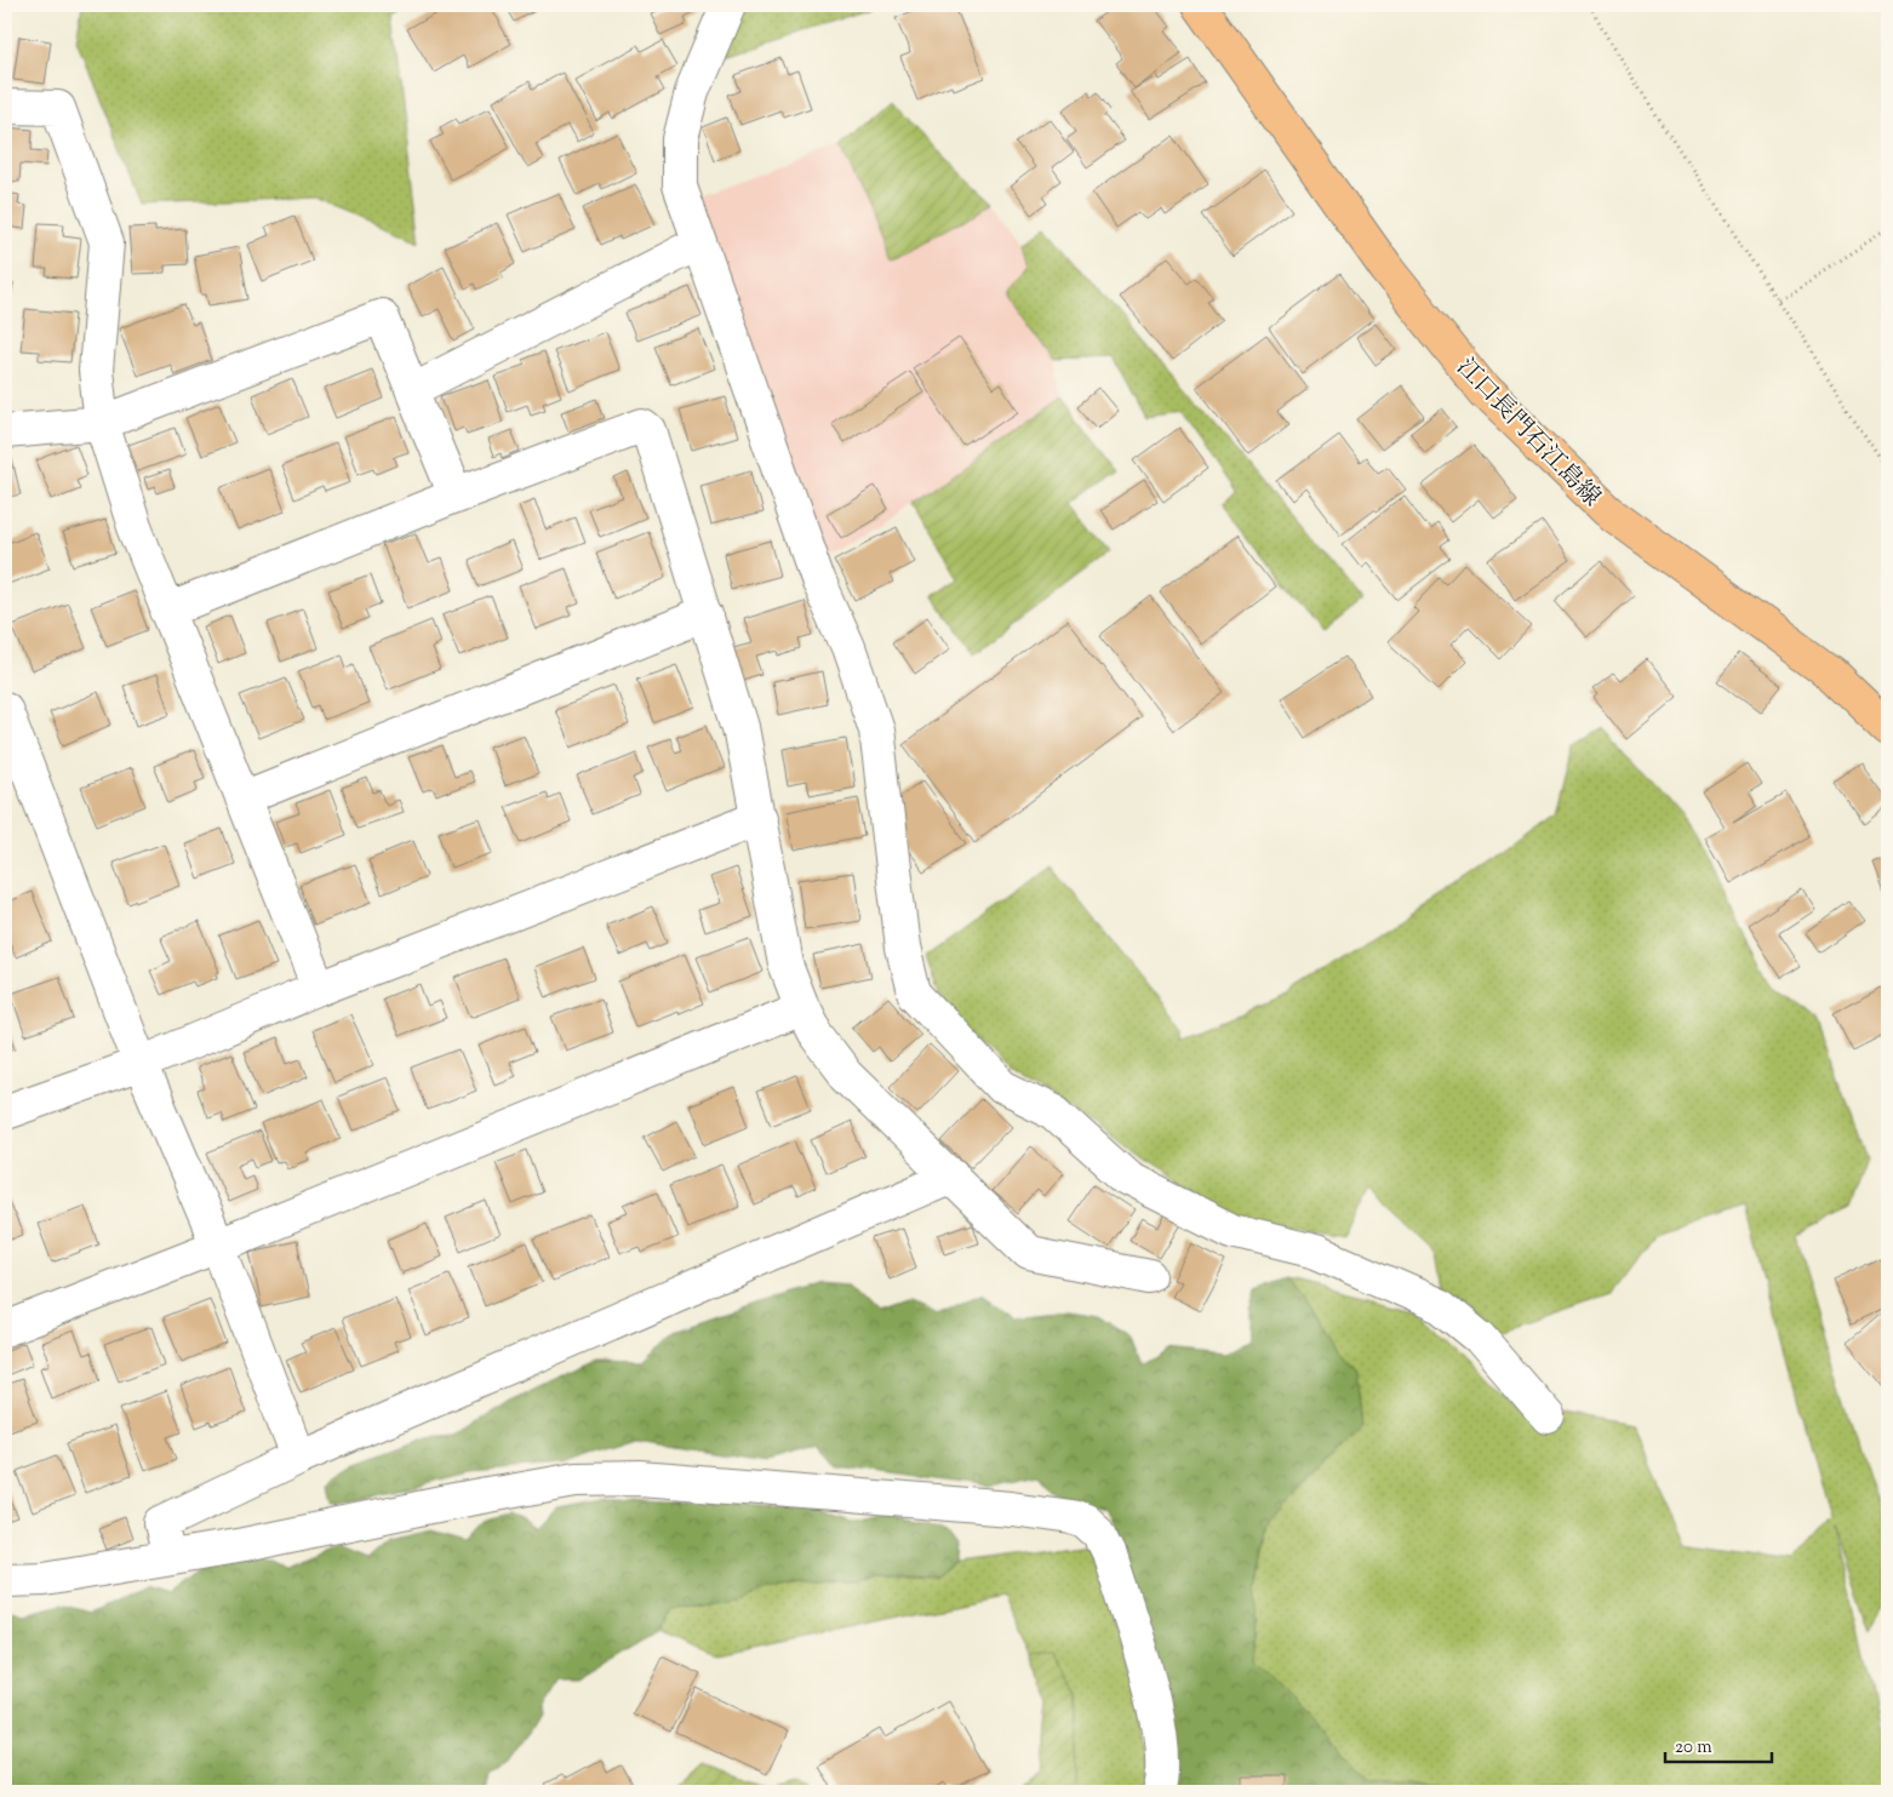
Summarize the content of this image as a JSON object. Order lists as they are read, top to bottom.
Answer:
{
  "streets": {
    "main road": ["江口長門石江島線"]
  },
  "scale_bar": "20 m"
}
